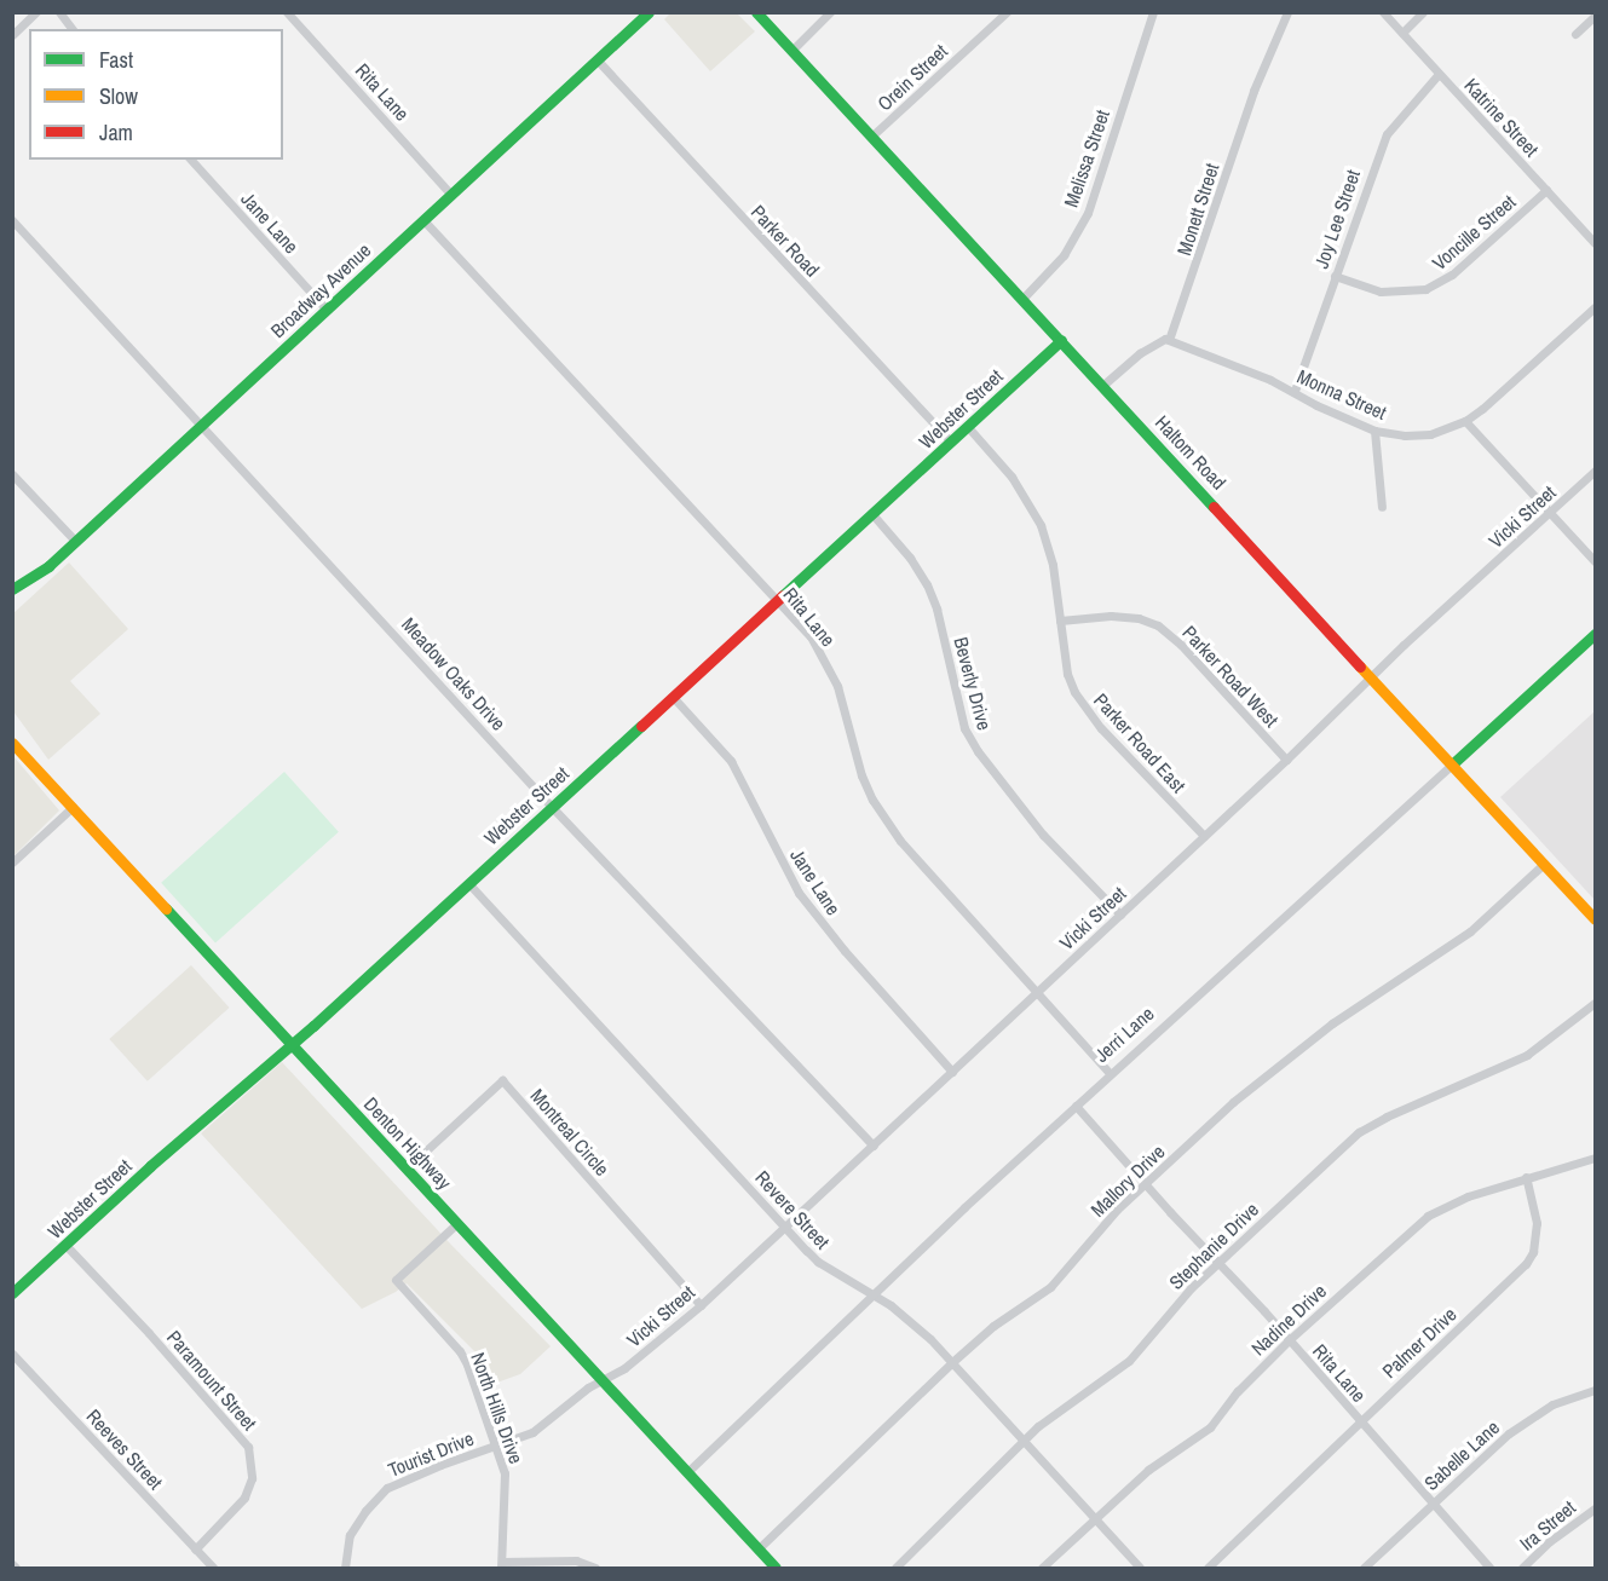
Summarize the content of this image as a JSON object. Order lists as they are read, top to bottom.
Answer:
{
  "streets": {
    "main road": [
      "Broadway Avenue",
      "Webster Street",
      "Haltom Road",
      "Jerri Lane",
      "Denton Highway"
    ],
    "street": [
      "Orein Street",
      "Rita Lane",
      "Katrine Street",
      "Melissa Street",
      "Monett Street",
      "Joy Lee Street",
      "Jane Lane",
      "Voncille Street",
      "Parker Road",
      "Monna Street",
      "Vicki Street",
      "Meadow Oaks Drive",
      "Parker Road West",
      "Beverly Drive",
      "Parker Road East",
      "Montreal Circle",
      "Mallory Drive",
      "Revere Street",
      "Stephanie Drive",
      "Nadine Drive",
      "Palmer Drive",
      "Paramount Street",
      "North Hills Drive",
      "Reeves Street",
      "Tourist Drive",
      "Sabelle Lane",
      "Ira Street"
    ]
  },
  "crossings": [
    ["Orein Street", "Haltom Road"],
    ["Rita Lane", "Broadway Avenue"],
    ["Rita Lane", "Webster Street"],
    ["Rita Lane", "Vicki Street"],
    ["Rita Lane", "Jerri Lane"],
    ["Rita Lane", "Mallory Drive"],
    ["Rita Lane", "Stephanie Drive"],
    ["Rita Lane", "Nadine Drive"],
    ["Rita Lane", "Palmer Drive"],
    ["Rita Lane", "Sabelle Lane"],
    ["Katrine Street", "Joy Lee Street"],
    ["Katrine Street", "Voncille Street"],
    ["Melissa Street", "Haltom Road"],
    ["Monett Street", "Monna Street"],
    ["Joy Lee Street", "Voncille Street"],
    ["Joy Lee Street", "Monna Street"],
    ["Jane Lane", "Broadway Avenue"],
    ["Jane Lane", "Webster Street"],
    ["Jane Lane", "Vicki Street"],
    ["Parker Road", "Broadway Avenue"],
    ["Parker Road", "Webster Street"],
    ["Broadway Avenue", "Meadow Oaks Drive"],
    ["Webster Street", "Haltom Road"],
    ["Webster Street", "Meadow Oaks Drive"],
    ["Webster Street", "Beverly Drive"],
    ["Webster Street", "Denton Highway"],
    ["Webster Street", "Revere Street"],
    ["Webster Street", "Paramount Street"],
    ["Haltom Road", "Vicki Street"],
    ["Haltom Road", "Jerri Lane"],
    ["Haltom Road", "Mallory Drive"],
    ["Vicki Street", "Meadow Oaks Drive"],
    ["Vicki Street", "Parker Road West"],
    ["Vicki Street", "Beverly Drive"],
    ["Vicki Street", "Parker Road East"],
    ["Vicki Street", "Montreal Circle"],
    ["Vicki Street", "Denton Highway"],
    ["Vicki Street", "Revere Street"],
    ["Vicki Street", "Tourist Drive"],
    ["Parker Road West", "Parker Road East"],
    ["Jerri Lane", "Denton Highway"],
    ["Jerri Lane", "Revere Street"],
    ["Montreal Circle", "Denton Highway"],
    ["Denton Highway", "Mallory Drive"],
    ["Denton Highway", "North Hills Drive"],
    ["Denton Highway", "Tourist Drive"],
    ["Mallory Drive", "Revere Street"],
    ["Revere Street", "Stephanie Drive"],
    ["Revere Street", "Nadine Drive"],
    ["Nadine Drive", "Palmer Drive"],
    ["Paramount Street", "Reeves Street"],
    ["North Hills Drive", "Tourist Drive"]
  ],
  "legend": ["Fast", "Slow", "Jam"]
}
